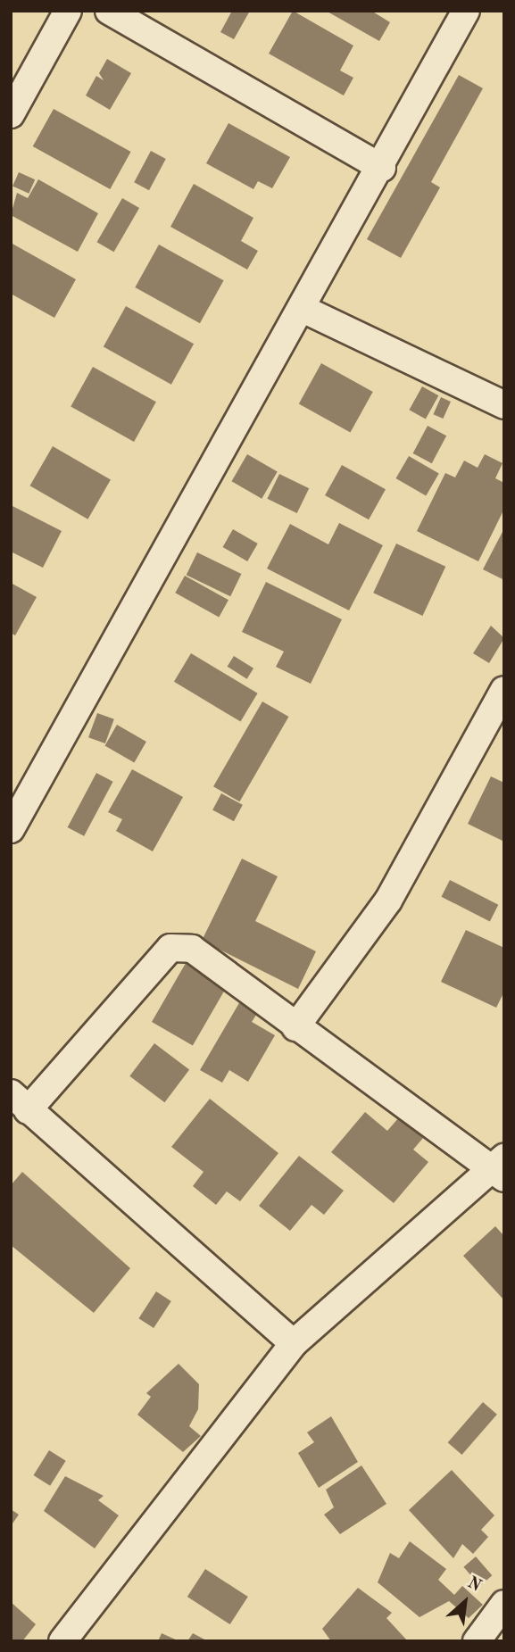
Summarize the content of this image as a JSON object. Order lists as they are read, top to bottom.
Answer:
{
  "north": "top right"
}
